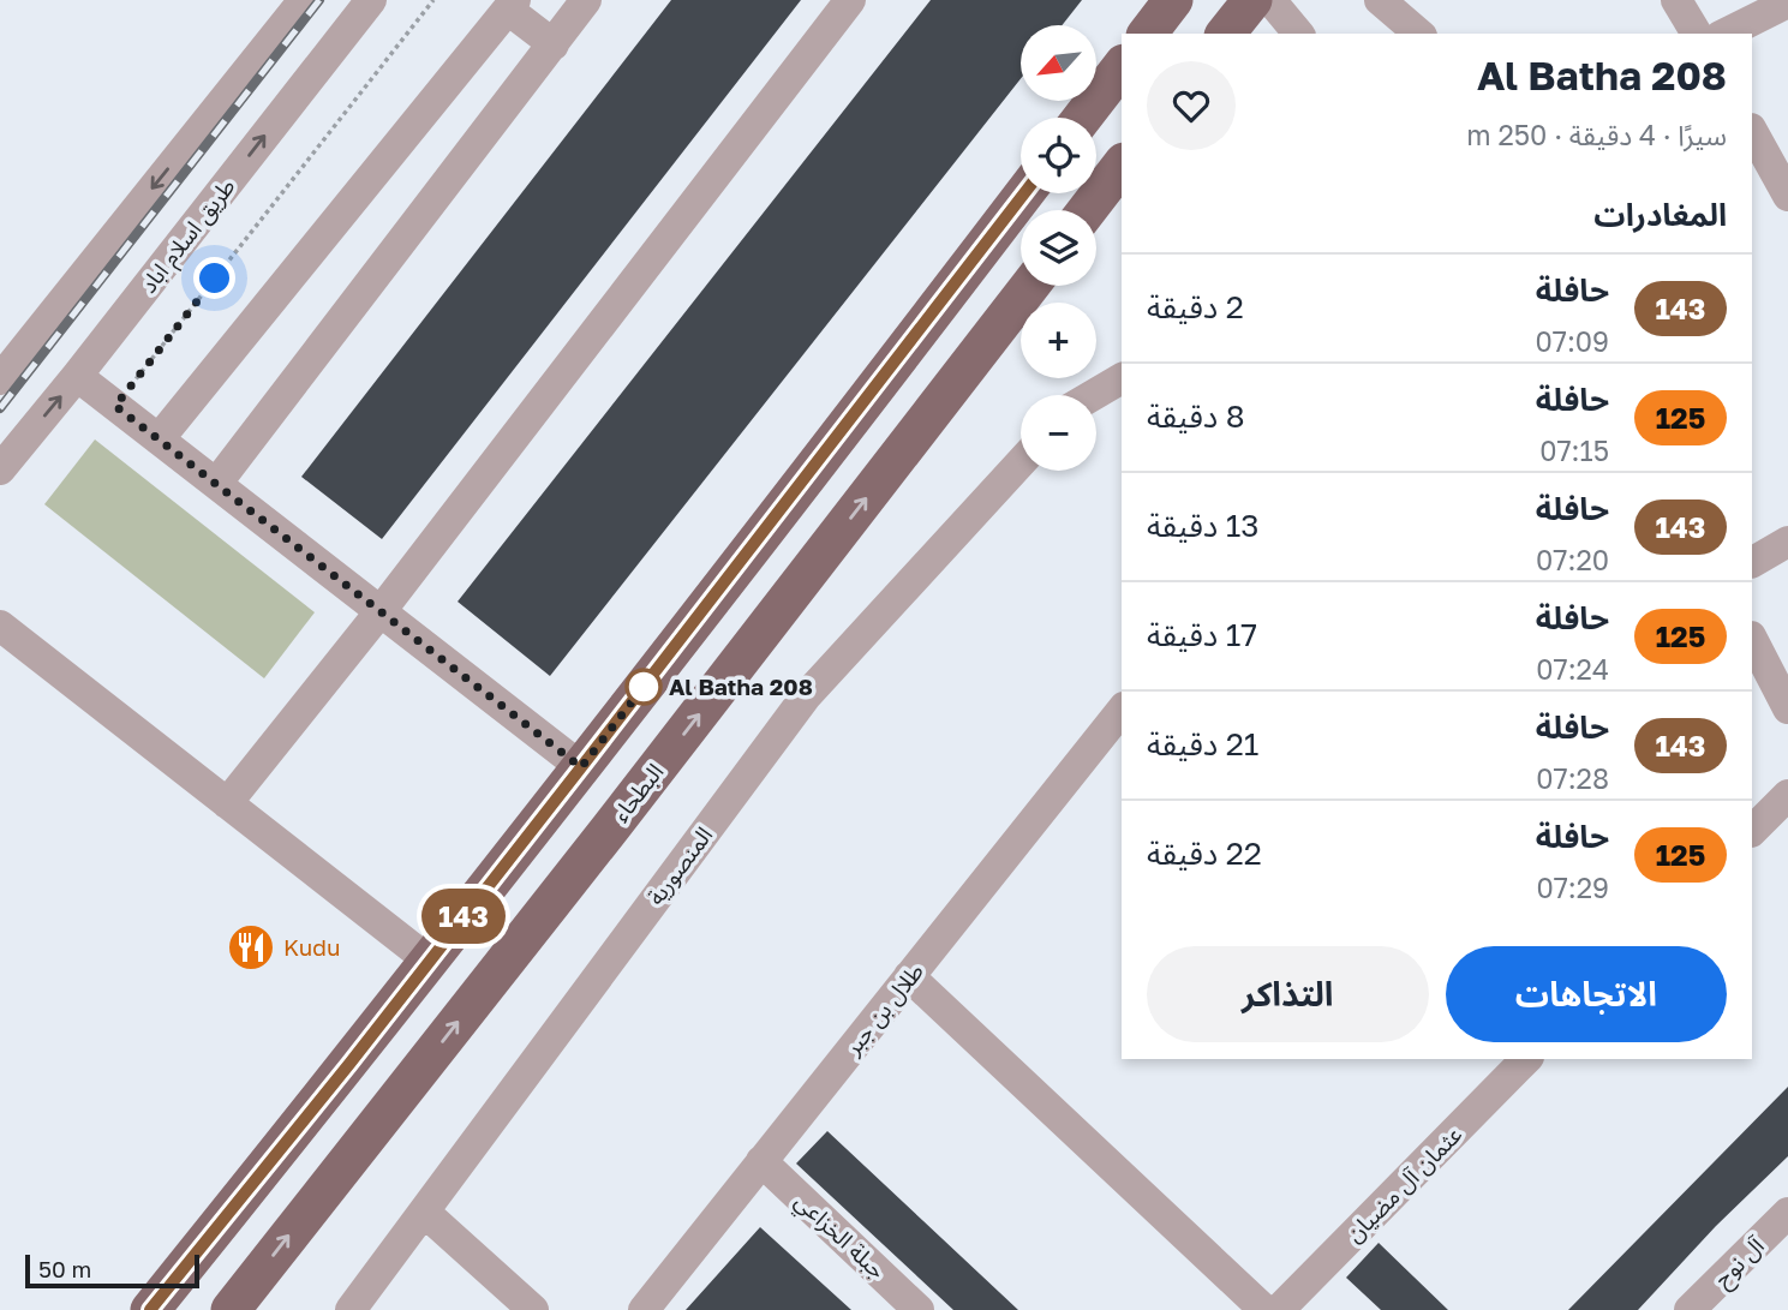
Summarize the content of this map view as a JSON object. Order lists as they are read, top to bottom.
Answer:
{
  "streets": {
    "main road": ["البطحاء"],
    "street": [
      "طريق اسلام اباد",
      "المنصورية",
      "طلال بن جبر",
      "عثمان آل مضيان",
      "جبلة الخزاعي",
      "آل نوح"
    ]
  },
  "crossings": [
    ["طلال بن جبر", "جبلة الخزاعي"]
  ],
  "places": {
    "other": ["Al Batha 208"],
    "restaurant": ["Kudu"]
  },
  "lines": ["bus line 143"],
  "scale_bar": "50 m",
  "north": "bottom left",
  "page": {
    "on_map": "143",
    "map_buttons": ["+", "−"],
    "heading": [
      ["Al Batha 208", "سيرًا · 4 دقيقة · 250 m"],
      "المغادرات"
    ],
    "list": [
      {
        "mark": "143",
        "name": "حافلة",
        "note": "07:09",
        "value": "2 دقيقة"
      },
      {
        "mark": "125",
        "name": "حافلة",
        "note": "07:15",
        "value": "8 دقيقة"
      },
      {
        "mark": "143",
        "name": "حافلة",
        "note": "07:20",
        "value": "13 دقيقة"
      },
      {
        "mark": "125",
        "name": "حافلة",
        "note": "07:24",
        "value": "17 دقيقة"
      },
      {
        "mark": "143",
        "name": "حافلة",
        "note": "07:28",
        "value": "21 دقيقة"
      },
      {
        "mark": "125",
        "name": "حافلة",
        "note": "07:29",
        "value": "22 دقيقة"
      }
    ],
    "buttons": ["الاتجاهات", "التذاكر"],
    "scale": "50 m"
  }
}
